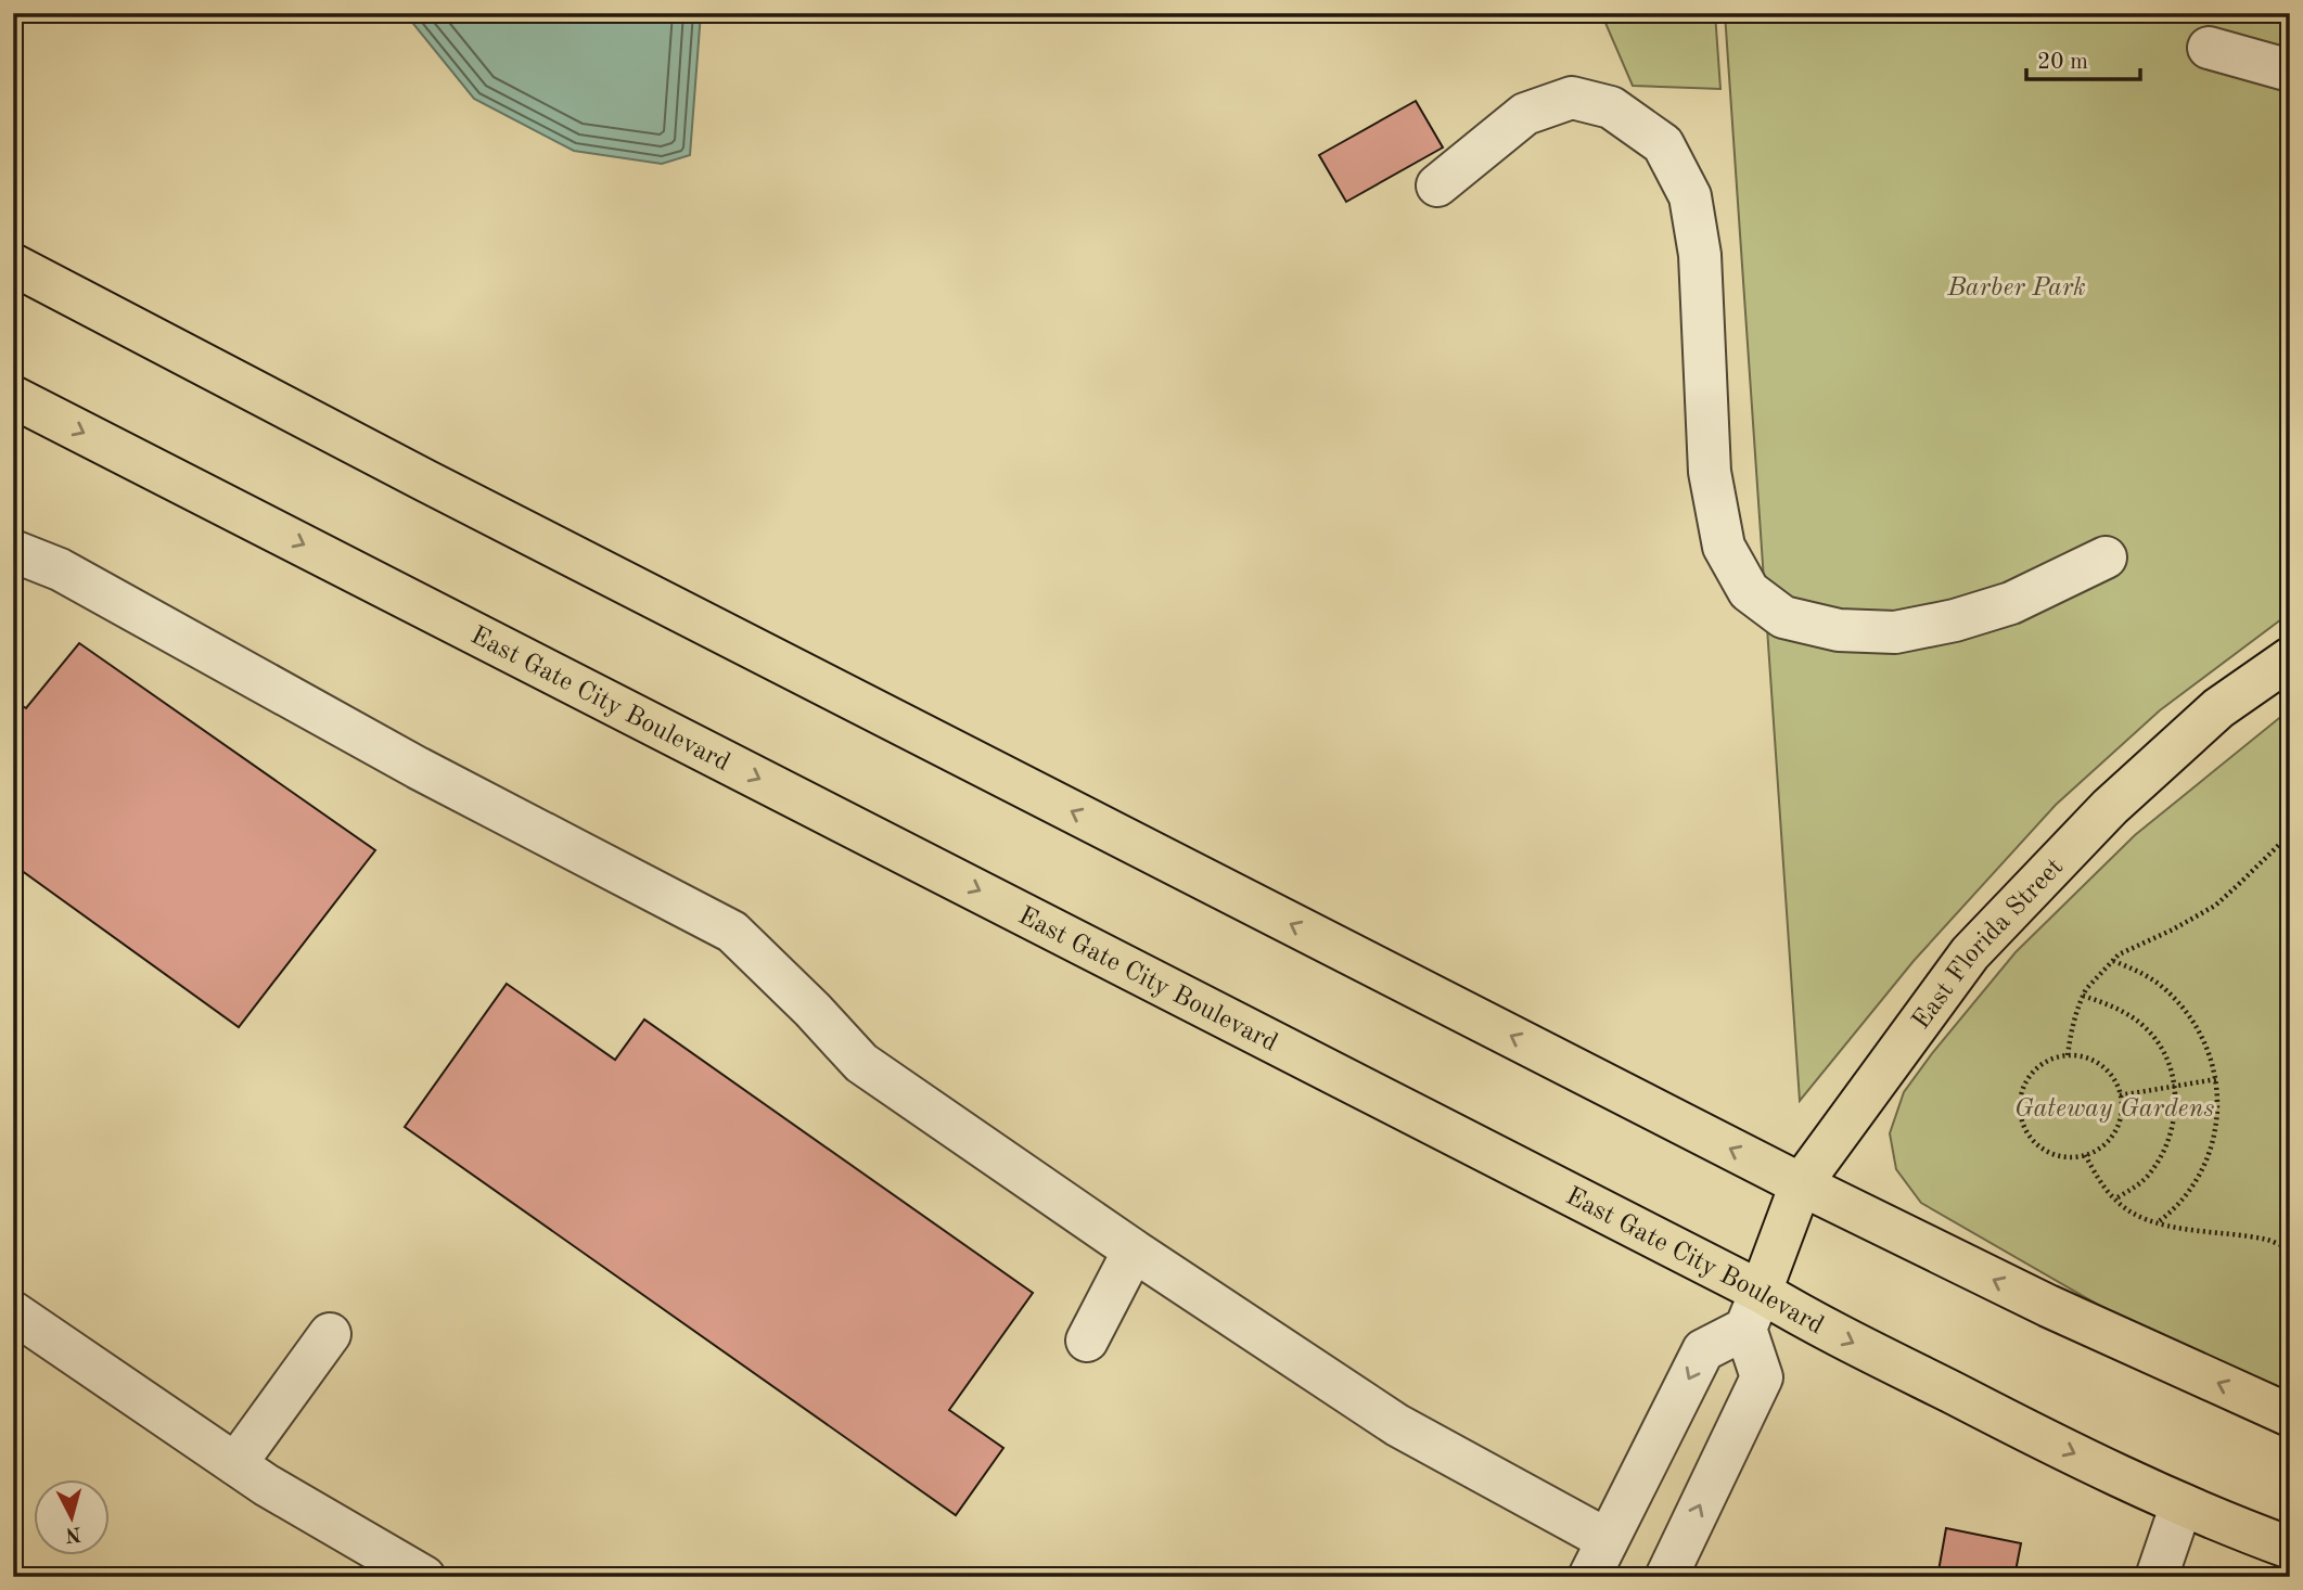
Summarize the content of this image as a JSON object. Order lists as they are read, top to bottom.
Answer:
{
  "streets": {
    "main road": ["East Gate City Boulevard", "East Florida Street"]
  },
  "crossings": [
    ["East Gate City Boulevard", "East Florida Street"]
  ],
  "parks": ["Barber Park", "Gateway Gardens"],
  "scale_bar": "20 m",
  "north": "bottom"
}
